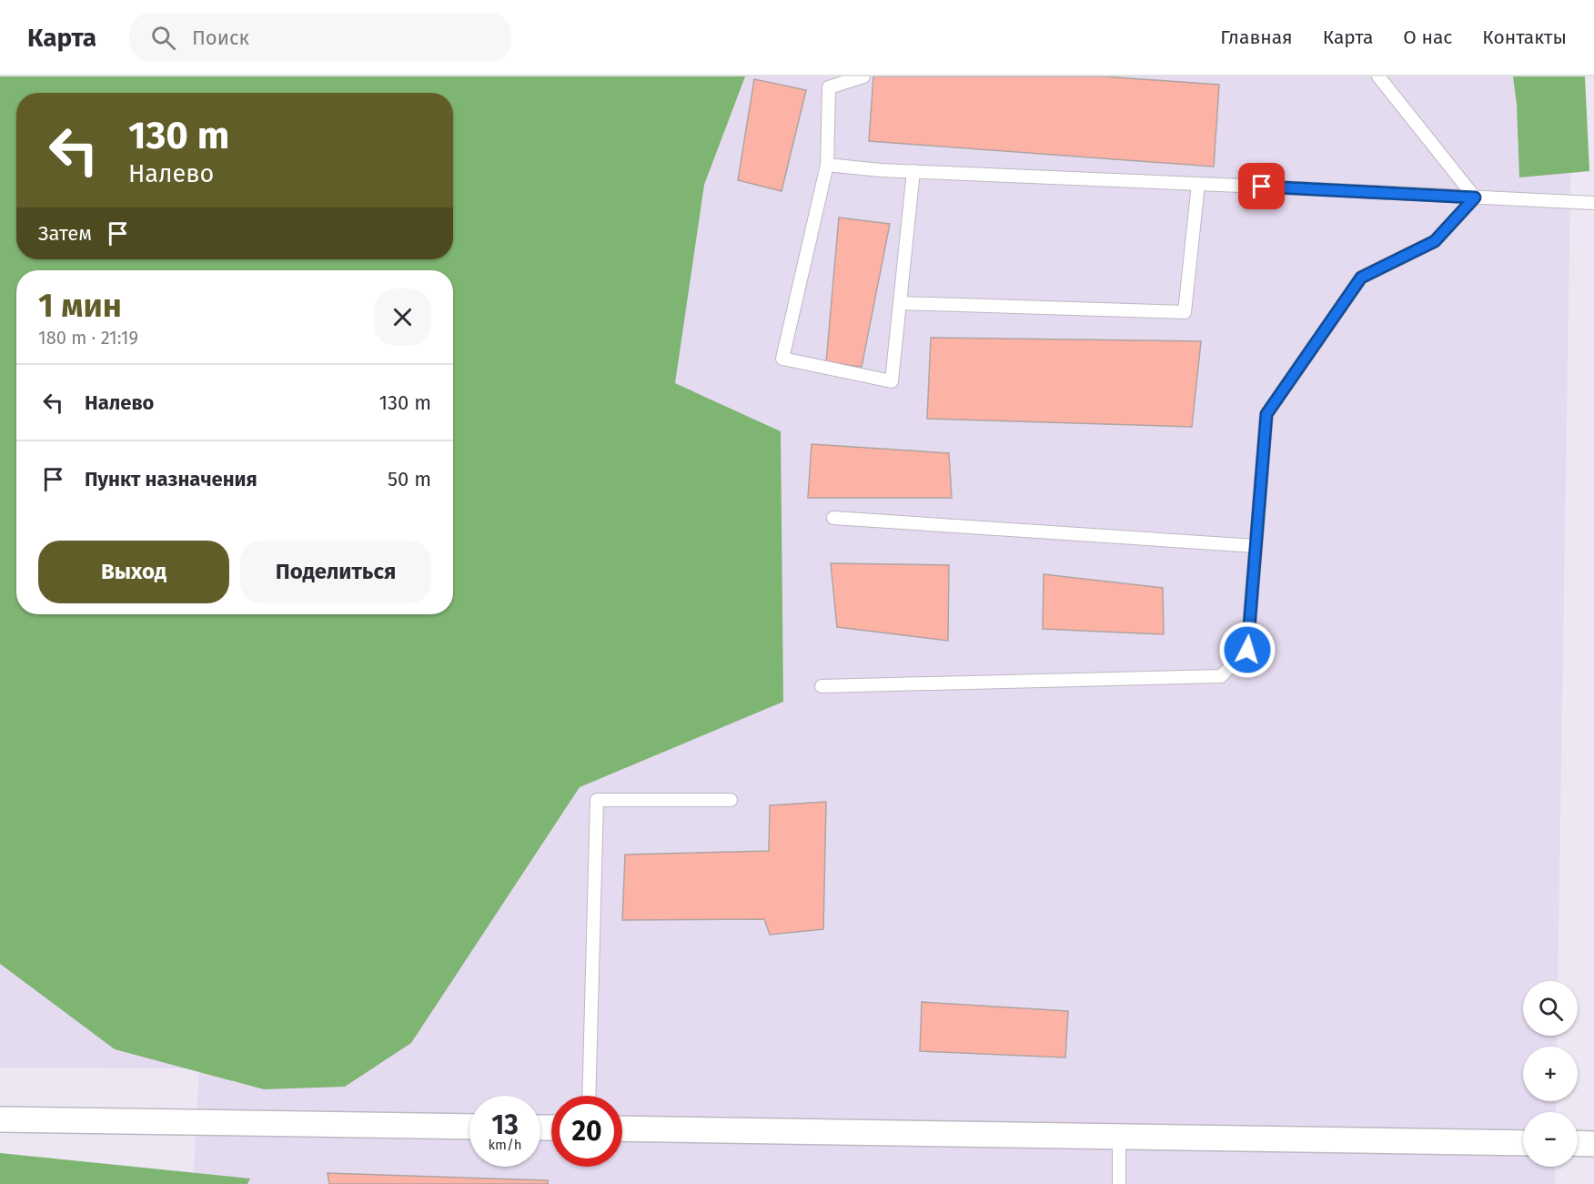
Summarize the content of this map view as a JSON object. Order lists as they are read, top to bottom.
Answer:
{
  "page": {
    "header": "Карта",
    "search": "Поиск",
    "nav": [
      "Главная",
      "Карта",
      "О нас",
      "Контакты"
    ],
    "turn": ["130 m", "Налево"],
    "then": "Затем",
    "heading": ["1 мин", "180 m · 21:19"],
    "list": [
      {
        "name": "Налево",
        "value": "130 m"
      },
      {
        "name": "Пункт назначения",
        "value": "50 m"
      }
    ],
    "buttons": ["Выход", "Поделиться"],
    "map_buttons": ["+", "−"],
    "speed": "13 km/h",
    "limit": "20"
  }
}
